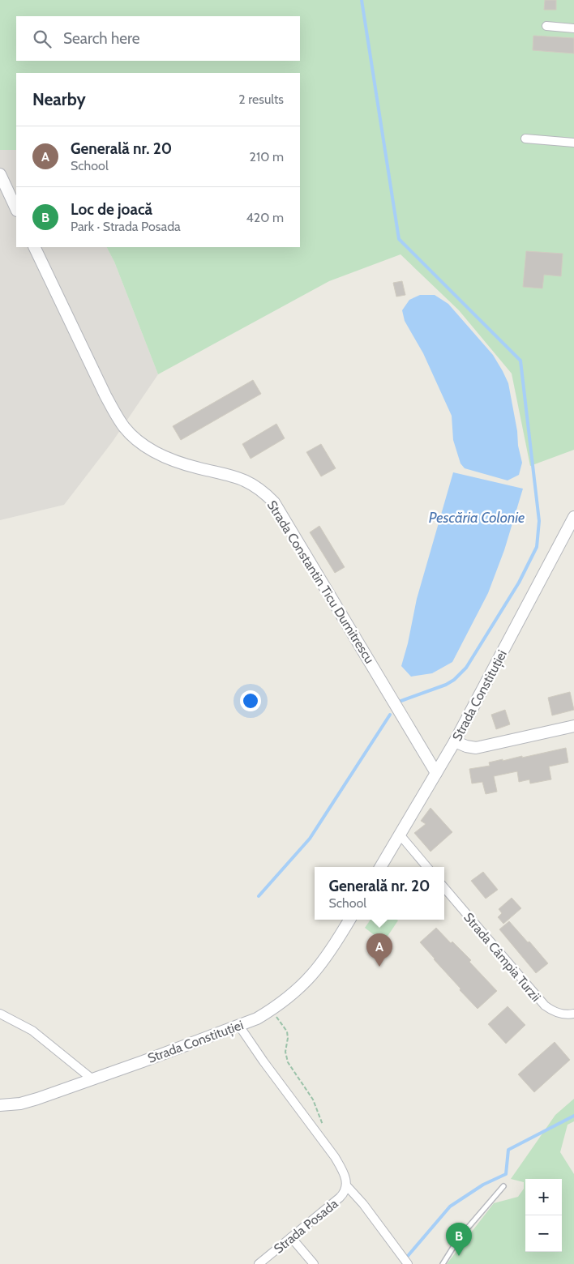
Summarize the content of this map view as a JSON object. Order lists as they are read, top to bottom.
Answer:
{
  "streets": {
    "street": [
      "Strada Constantin Ticu Dumitrescu",
      "Strada Constituției",
      "Strada Câmpia Turzii",
      "Strada Posada"
    ]
  },
  "crossings": [
    ["Strada Constantin Ticu Dumitrescu", "Strada Constituției"]
  ],
  "water": ["Pescăria Colonie"],
  "page": {
    "search": "Search here",
    "heading": ["Nearby", "2 results"],
    "list": [
      {
        "mark": "A",
        "name": "Generală nr. 20",
        "note": "School",
        "value": "210 m"
      },
      {
        "mark": "B",
        "name": "Loc de joacă",
        "note": "Park · Strada Posada",
        "value": "420 m"
      }
    ],
    "popup": ["Generală nr. 20", "School"],
    "pins": ["A", "B"],
    "map_buttons": ["+", "−"]
  }
}
